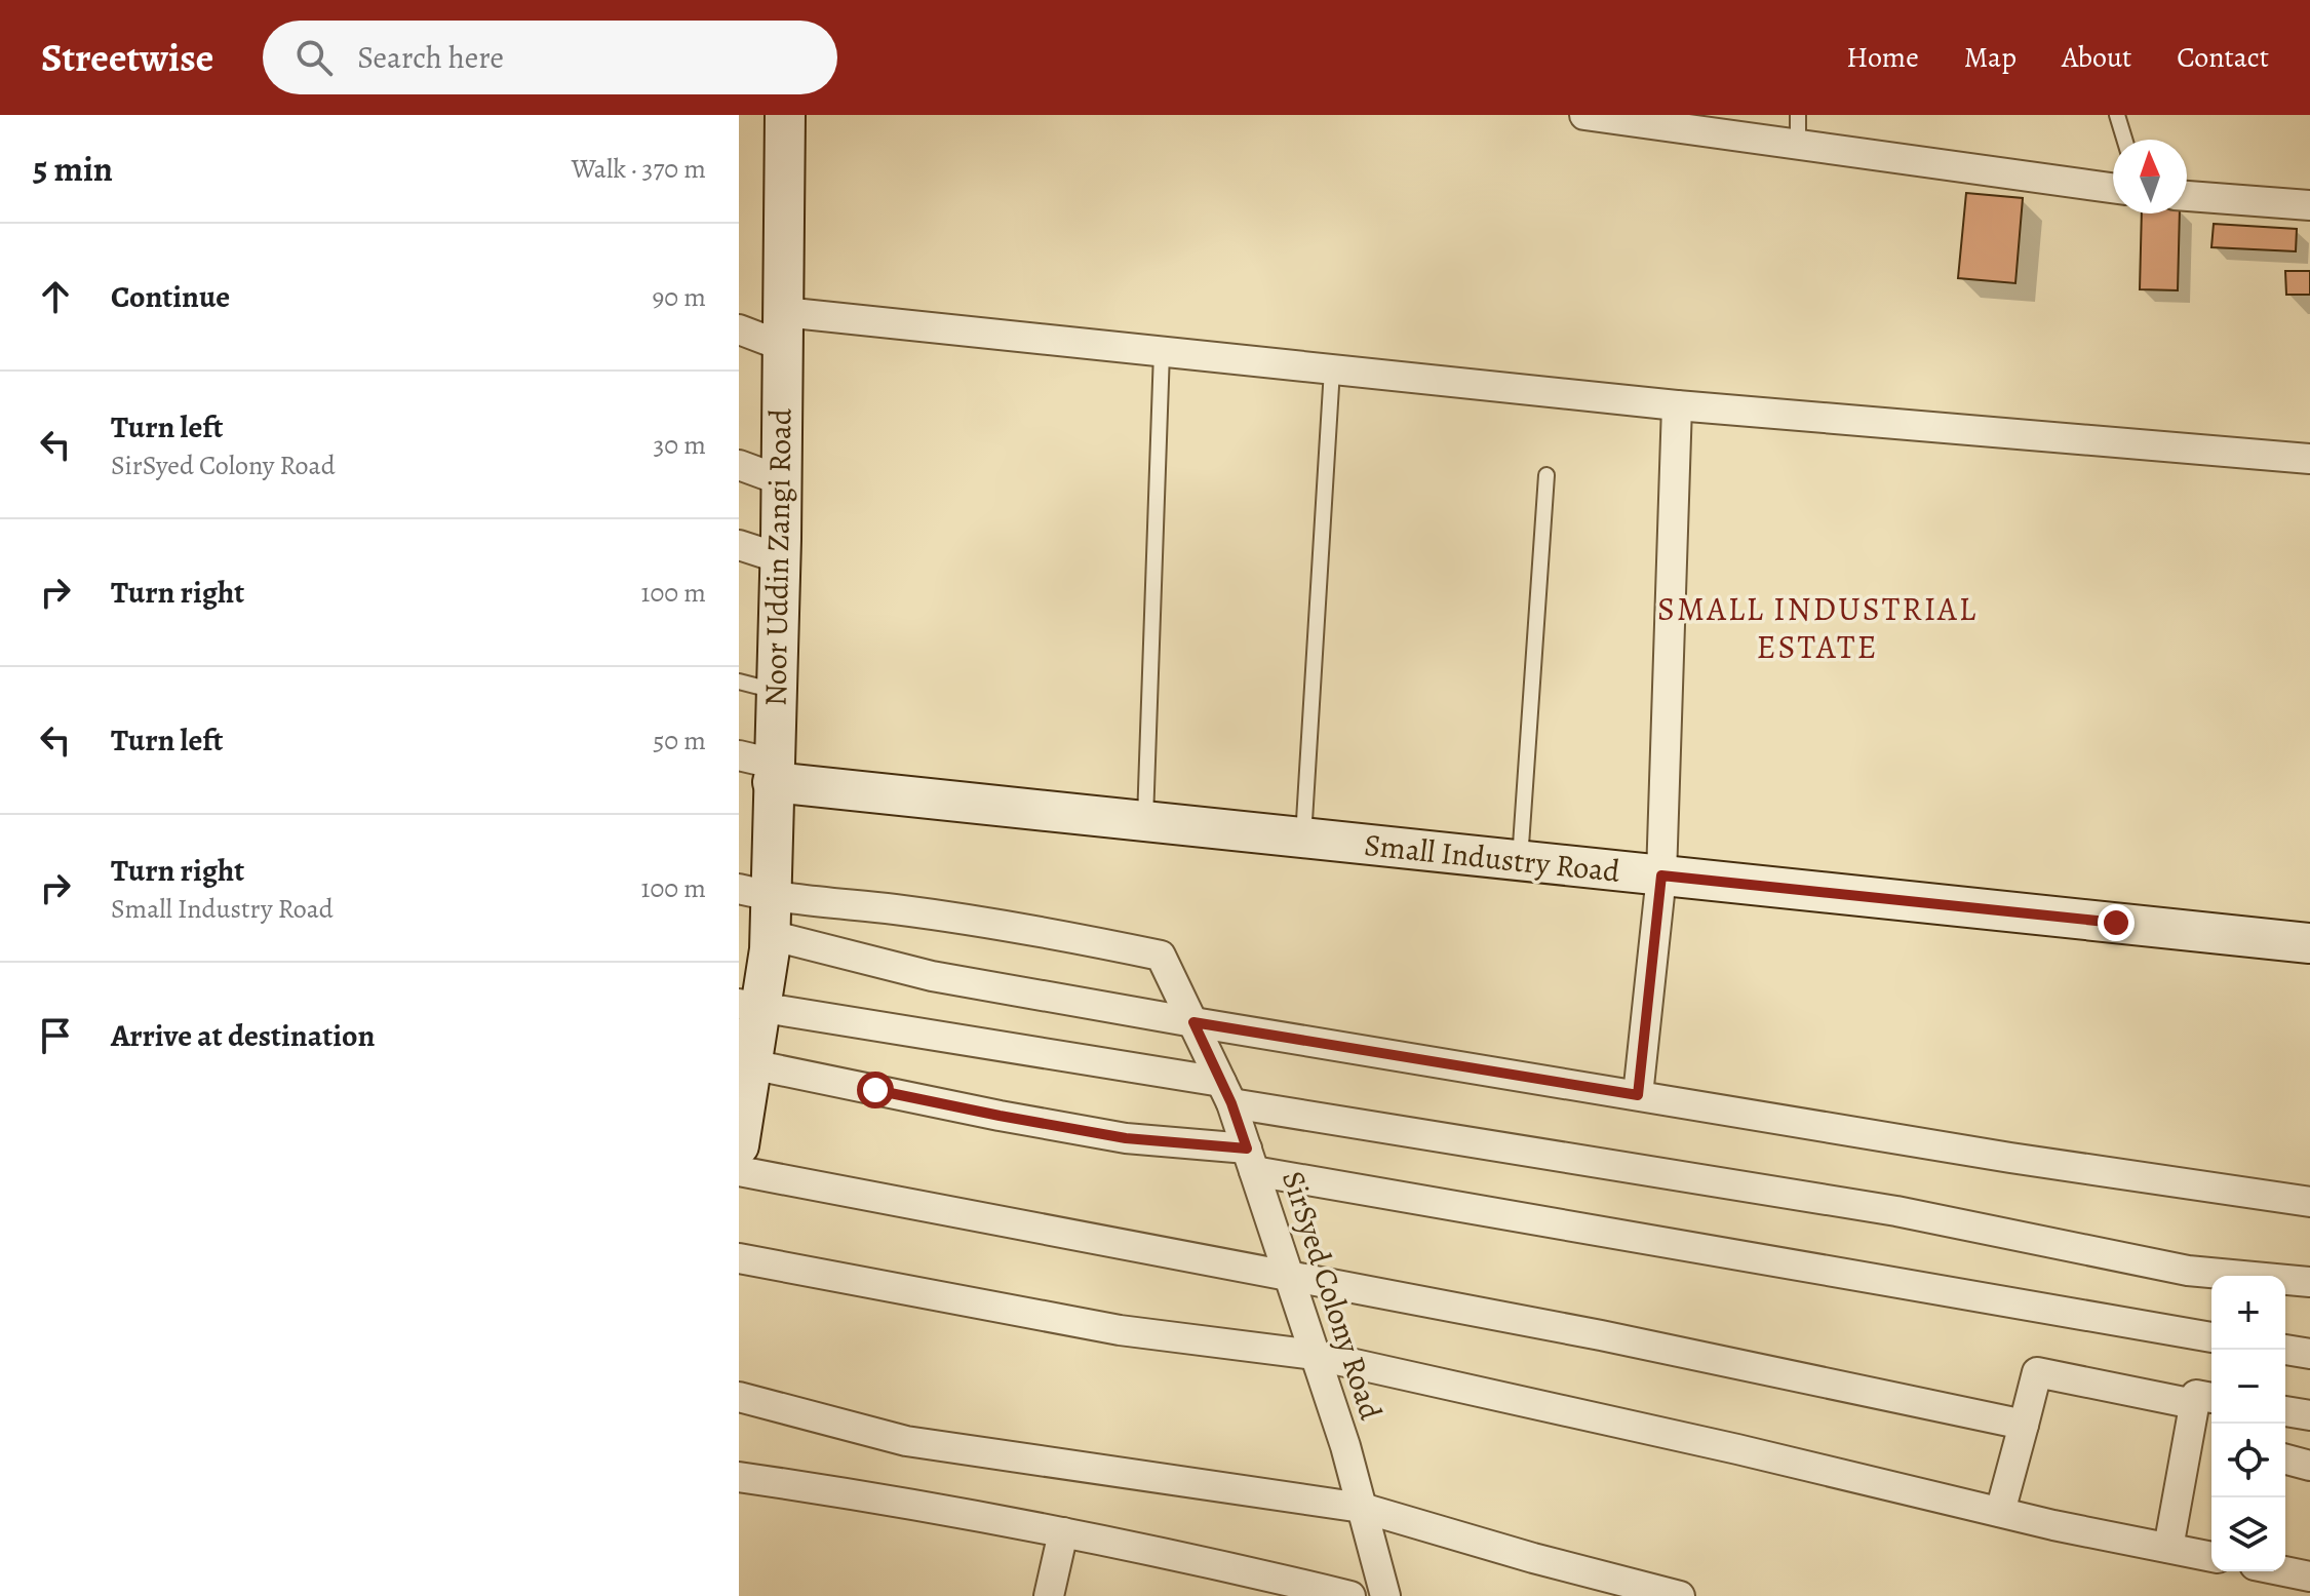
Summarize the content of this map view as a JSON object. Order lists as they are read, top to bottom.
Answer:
{
  "streets": {
    "street": ["Noor Uddin Zangi Road", "Small Industry Road", "SirSyed Colony Road"]
  },
  "crossings": [
    ["Noor Uddin Zangi Road", "Small Industry Road"],
    ["Noor Uddin Zangi Road", "SirSyed Colony Road"]
  ],
  "districts": ["SMALL INDUSTRIAL ESTATE"],
  "north": "top",
  "page": {
    "header": "Streetwise",
    "search": "Search here",
    "nav": [
      "Home",
      "Map",
      "About",
      "Contact"
    ],
    "heading": ["5 min", "Walk · 370 m"],
    "list": [
      ["Continue", "90 m"],
      ["Turn left", "SirSyed Colony Road", "30 m"],
      ["Turn right", "100 m"],
      ["Turn left", "50 m"],
      ["Turn right", "Small Industry Road", "100 m"],
      "Arrive at destination"
    ],
    "map_buttons": ["+", "−"]
  }
}
